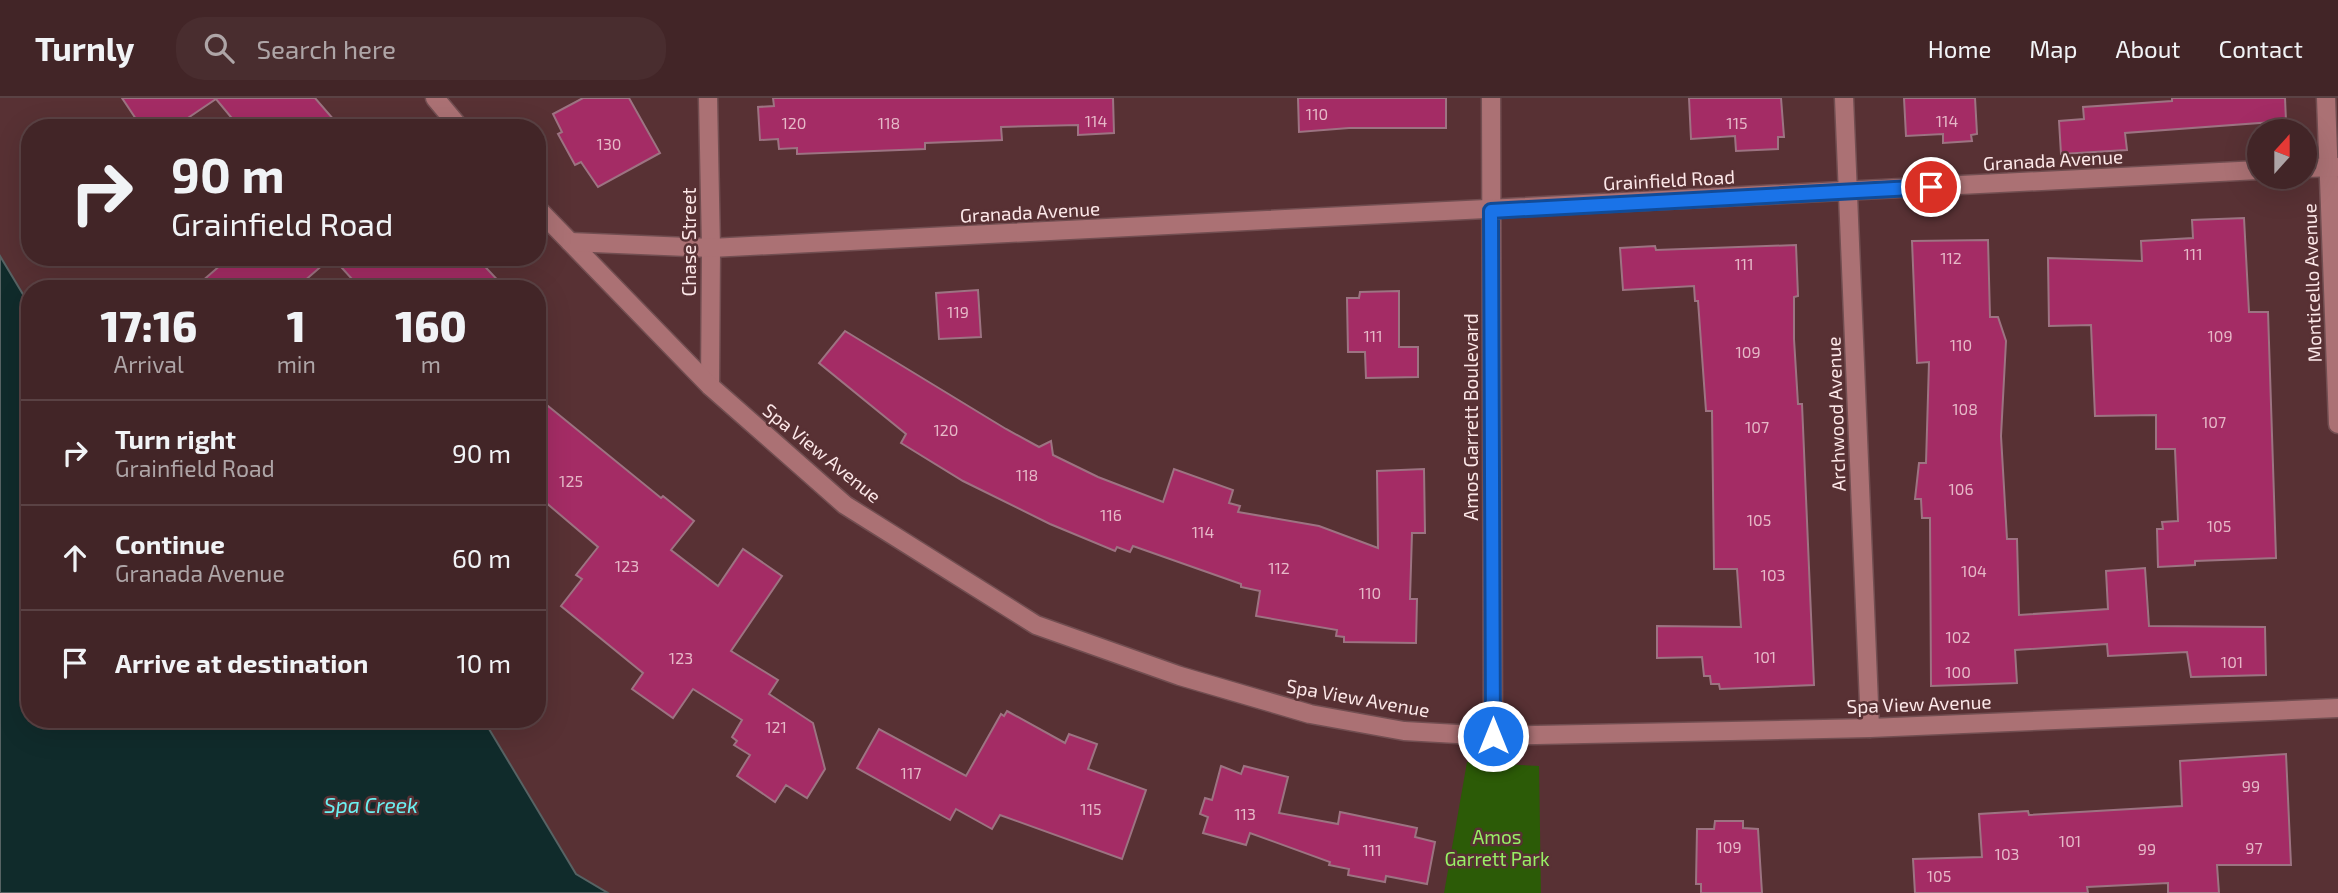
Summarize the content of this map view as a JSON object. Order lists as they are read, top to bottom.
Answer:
{
  "streets": {
    "street": [
      "Granada Avenue",
      "Grainfield Road",
      "Chase Street",
      "Monticello Avenue",
      "Archwood Avenue",
      "Amos Garrett Boulevard",
      "Spa View Avenue"
    ]
  },
  "crossings": [
    ["Granada Avenue", "Grainfield Road"],
    ["Granada Avenue", "Chase Street"],
    ["Granada Avenue", "Archwood Avenue"],
    ["Granada Avenue", "Amos Garrett Boulevard"],
    ["Granada Avenue", "Spa View Avenue"],
    ["Grainfield Road", "Archwood Avenue"],
    ["Grainfield Road", "Amos Garrett Boulevard"],
    ["Chase Street", "Spa View Avenue"],
    ["Archwood Avenue", "Spa View Avenue"],
    ["Amos Garrett Boulevard", "Spa View Avenue"]
  ],
  "water": ["Spa Creek"],
  "parks": ["Amos Garrett Park"],
  "house_numbers": [
    "110",
    "114",
    "114",
    "120",
    "118",
    "115",
    "130",
    "111",
    "112",
    "111",
    "119",
    "111",
    "109",
    "110",
    "109",
    "108",
    "107",
    "107",
    "120",
    "118",
    "125",
    "106",
    "116",
    "105",
    "105",
    "114",
    "123",
    "112",
    "104",
    "103",
    "110",
    "102",
    "101",
    "123",
    "101",
    "100",
    "121",
    "117",
    "99",
    "115",
    "113",
    "101",
    "109",
    "97",
    "99",
    "111",
    "103",
    "105"
  ],
  "north": "top",
  "page": {
    "header": "Turnly",
    "search": "Search here",
    "nav": [
      "Home",
      "Map",
      "About",
      "Contact"
    ],
    "turn": ["90 m", "Grainfield Road"],
    "eta": [
      "17:16",
      "Arrival",
      "1",
      "min",
      "160",
      "m"
    ],
    "list": [
      {
        "name": "Turn right",
        "note": "Grainfield Road",
        "value": "90 m"
      },
      {
        "name": "Continue",
        "note": "Granada Avenue",
        "value": "60 m"
      },
      {
        "name": "Arrive at destination",
        "value": "10 m"
      }
    ]
  }
}
